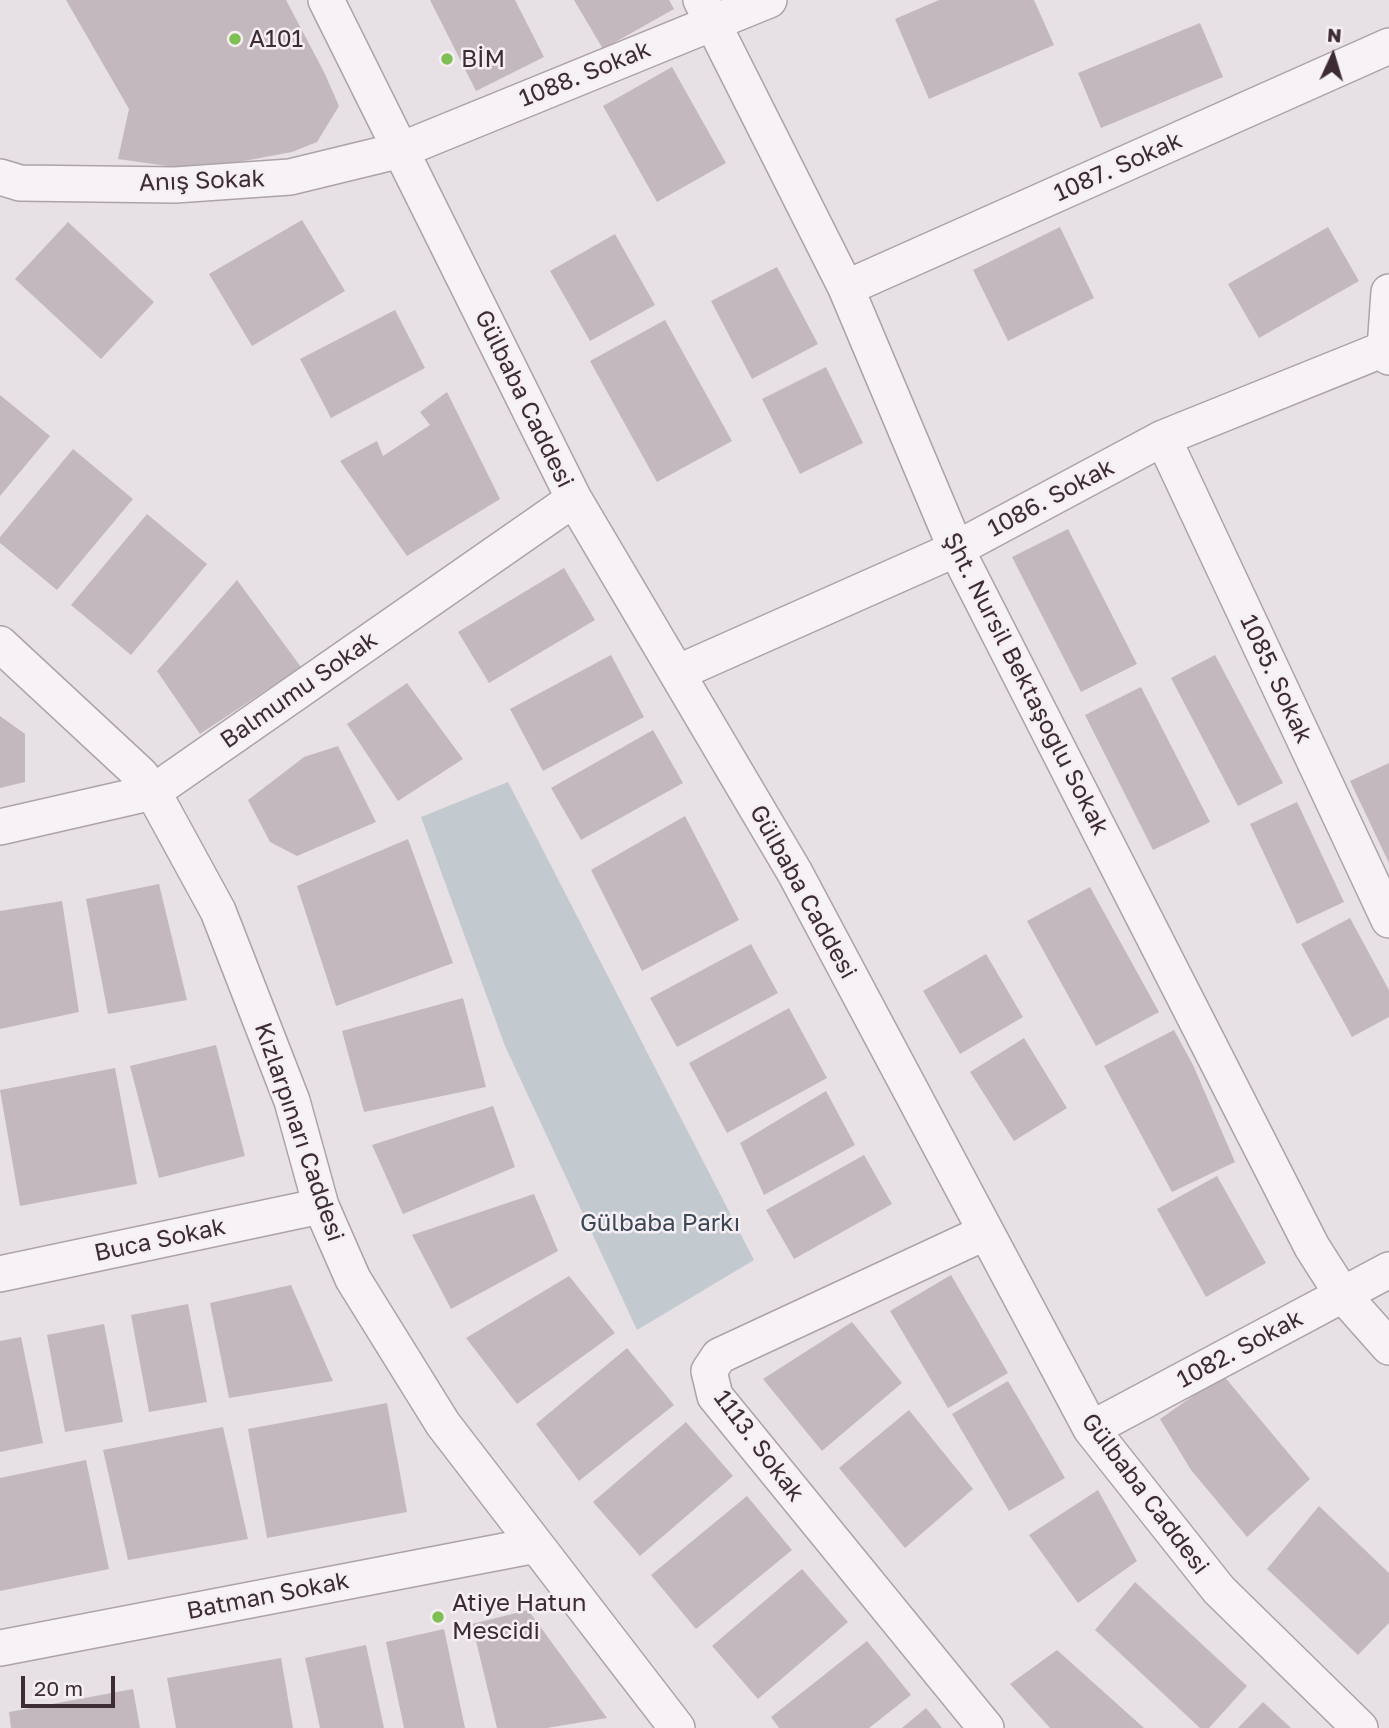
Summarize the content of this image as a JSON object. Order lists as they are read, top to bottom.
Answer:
{
  "streets": {
    "street": [
      "1088. Sokak",
      "1087. Sokak",
      "Anış Sokak",
      "Gülbaba Caddesi",
      "1086. Sokak",
      "1085. Sokak",
      "Şht. Nursil Bektaşoğlu Sokak",
      "Balmumu Sokak",
      "Kızlarpınarı Caddesi",
      "Buca Sokak",
      "1082. Sokak",
      "1113. Sokak",
      "Batman Sokak"
    ]
  },
  "crossings": [
    ["1088. Sokak", "Anış Sokak"],
    ["1088. Sokak", "Gülbaba Caddesi"],
    ["1088. Sokak", "Şht. Nursil Bektaşoğlu Sokak"],
    ["1087. Sokak", "Şht. Nursil Bektaşoğlu Sokak"],
    ["Anış Sokak", "Gülbaba Caddesi"],
    ["Gülbaba Caddesi", "1086. Sokak"],
    ["Gülbaba Caddesi", "Balmumu Sokak"],
    ["Gülbaba Caddesi", "1082. Sokak"],
    ["Gülbaba Caddesi", "1113. Sokak"],
    ["1086. Sokak", "1085. Sokak"],
    ["1086. Sokak", "Şht. Nursil Bektaşoğlu Sokak"],
    ["Şht. Nursil Bektaşoğlu Sokak", "1082. Sokak"],
    ["Balmumu Sokak", "Kızlarpınarı Caddesi"],
    ["Kızlarpınarı Caddesi", "Buca Sokak"],
    ["Kızlarpınarı Caddesi", "Batman Sokak"]
  ],
  "parks": ["Gülbaba Parkı"],
  "places": ["A101", "BİM", "Atiye Hatun Mescidi"],
  "scale_bar": "20 m",
  "north": "top"
}
